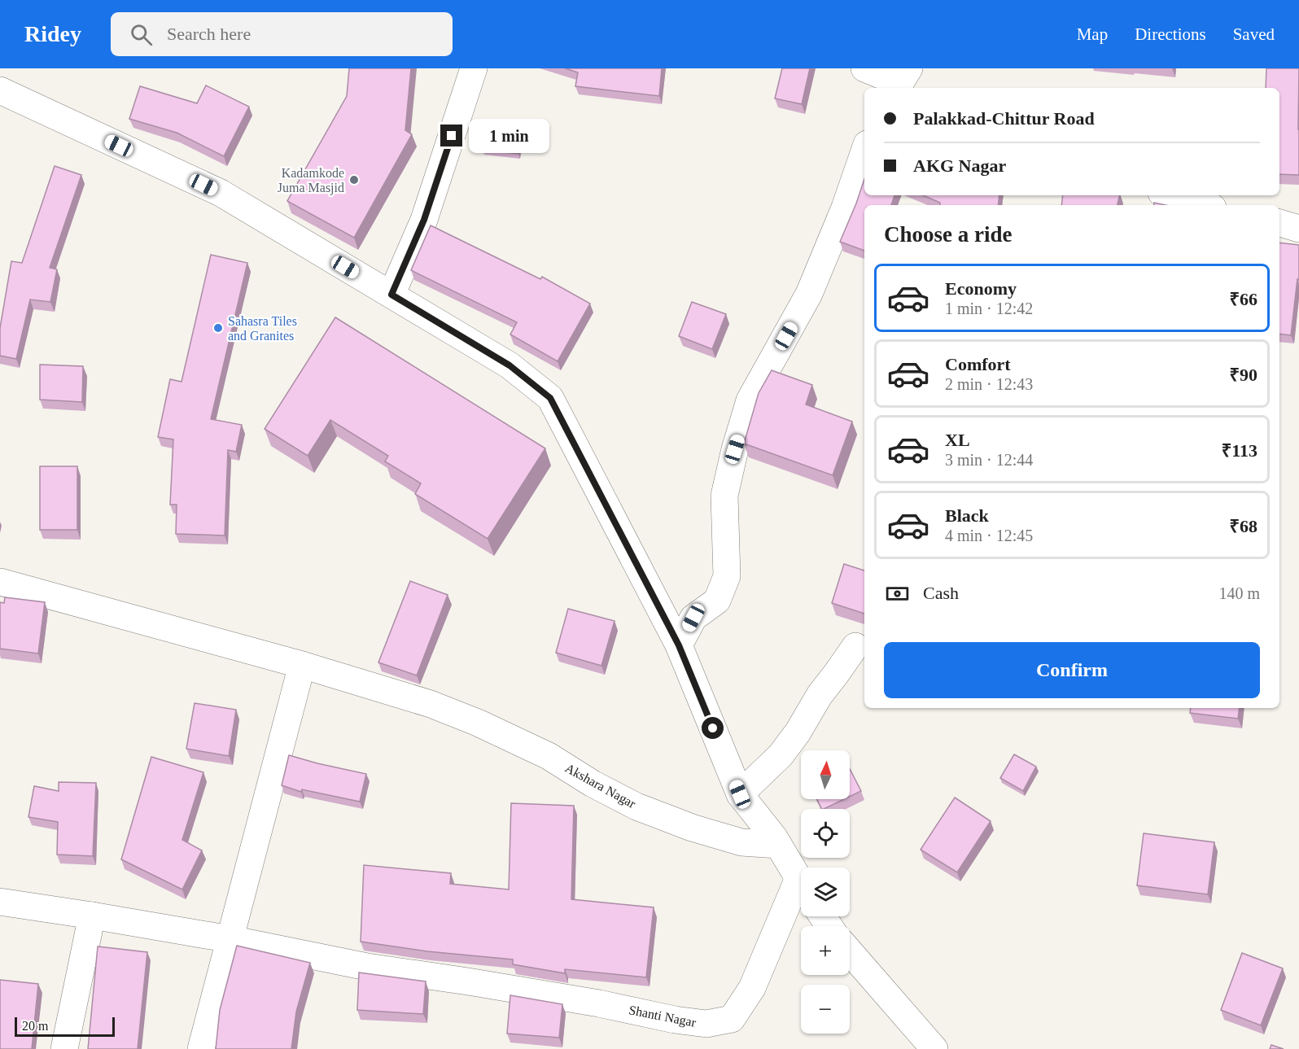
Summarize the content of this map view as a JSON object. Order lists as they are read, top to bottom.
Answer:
{
  "streets": {
    "street": ["Akshara Nagar", "Shanti Nagar"]
  },
  "places": ["Kadamkode Juma Masjid", "Sahasra Tiles and Granites"],
  "scale_bar": "20 m",
  "north": "top",
  "page": {
    "header": "Ridey",
    "search": "Search here",
    "nav": ["Map", "Directions", "Saved"],
    "banner": ["Palakkad-Chittur Road", "AKG Nagar"],
    "bubble": "1 min",
    "heading": "Choose a ride",
    "list": [
      {
        "name": "Economy",
        "note": "1 min · 12:42",
        "value": "₹66"
      },
      {
        "name": "Comfort",
        "note": "2 min · 12:43",
        "value": "₹90"
      },
      {
        "name": "XL",
        "note": "3 min · 12:44",
        "value": "₹113"
      },
      {
        "name": "Black",
        "note": "4 min · 12:45",
        "value": "₹68"
      }
    ],
    "pay": ["Cash", "140 m"],
    "buttons": "Confirm",
    "map_buttons": ["+", "−"],
    "scale": "20 m"
  }
}
